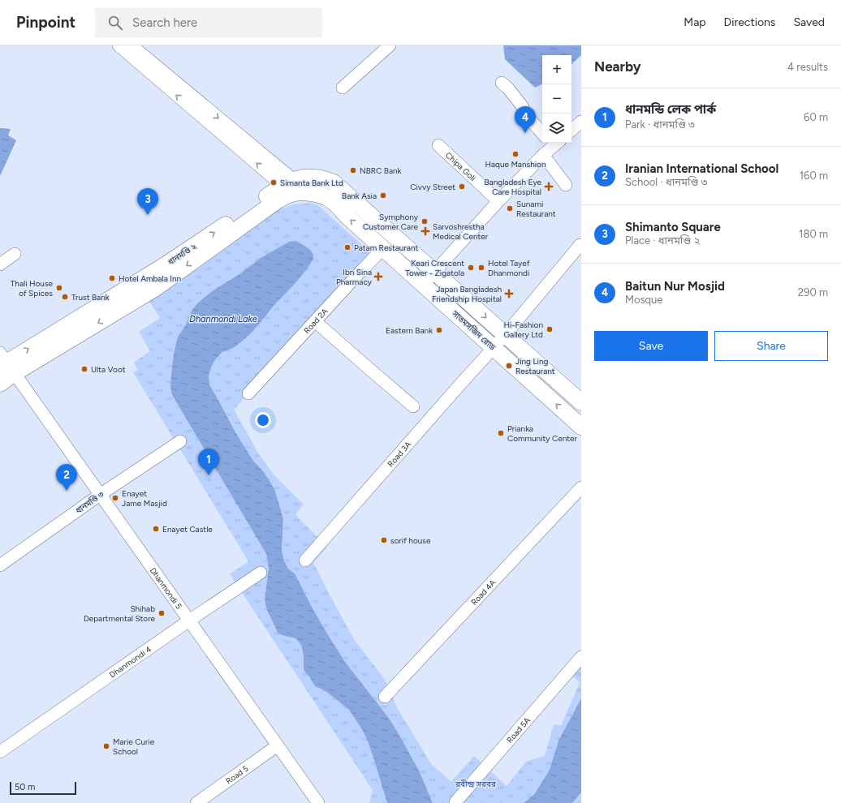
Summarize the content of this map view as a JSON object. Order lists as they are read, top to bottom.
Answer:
{
  "streets": {
    "main road": ["ধানমণ্ডি ২", "সাতমসজিদ রোড"],
    "street": [
      "Chipa Goli",
      "Road 2A",
      "Road 3A",
      "ধানমণ্ডি ৩",
      "Dhanmondi 5",
      "Road 4A",
      "Dhanmondi 4",
      "Road 5A",
      "Road 5"
    ]
  },
  "crossings": [
    ["ধানমণ্ডি ২", "সাতমসজিদ রোড"],
    ["ধানমণ্ডি ২", "Dhanmondi 5"],
    ["Road 2A", "সাতমসজিদ রোড"],
    ["সাতমসজিদ রোড", "Road 3A"],
    ["ধানমণ্ডি ৩", "Dhanmondi 5"],
    ["Dhanmondi 5", "Dhanmondi 4"],
    ["Dhanmondi 5", "Road 5"]
  ],
  "water": ["Dhanmondi Lake"],
  "parks": ["রবীন্দ্র সরবর"],
  "places": {
    "other": [
      "Haque Manshion",
      "NBRC Bank",
      "Simanta Bank Ltd",
      "Civvy Street",
      "Bank Asia",
      "Sunami Restaurant",
      "Symphony Customer Care",
      "Patam Restaurant",
      "Keari Crescent Tower - Zigatola",
      "Hotel Tayef Dhanmondi",
      "Hotel Ambala Inn",
      "Thali House of Spices",
      "Trust Bank",
      "Hi-Fashion Gallery Ltd",
      "Eastern Bank",
      "Jing Ling Restaurant",
      "Ulta Voot",
      "Prianka Community Center",
      "Enayet Jame Masjid",
      "Enayet Castle",
      "sorif house",
      "Shihab Departmental Store",
      "Marie Curie School"
    ],
    "health": [
      "Bangladesh Eye Care Hospital",
      "Sarvoshrestha Medical Center",
      "Ibn Sina Pharmacy",
      "Japan Bangladesh Friendship Hospital"
    ]
  },
  "scale_bar": "50 m",
  "page": {
    "header": "Pinpoint",
    "search": "Search here",
    "nav": ["Map", "Directions", "Saved"],
    "heading": ["Nearby", "4 results"],
    "map_buttons": ["+", "−"],
    "list": [
      {
        "mark": "1",
        "name": "ধানমন্ডি লেক পার্ক",
        "note": "Park · ধানমণ্ডি ৩",
        "value": "60 m"
      },
      {
        "mark": "2",
        "name": "Iranian International School",
        "note": "School · ধানমণ্ডি ৩",
        "value": "160 m"
      },
      {
        "mark": "3",
        "name": "Shimanto Square",
        "note": "Place · ধানমণ্ডি ২",
        "value": "180 m"
      },
      {
        "mark": "4",
        "name": "Baitun Nur Mosjid",
        "note": "Mosque",
        "value": "290 m"
      }
    ],
    "pins": [
      "4",
      "3",
      "1",
      "2"
    ],
    "buttons": ["Save", "Share"],
    "scale": "50 m"
  }
}
